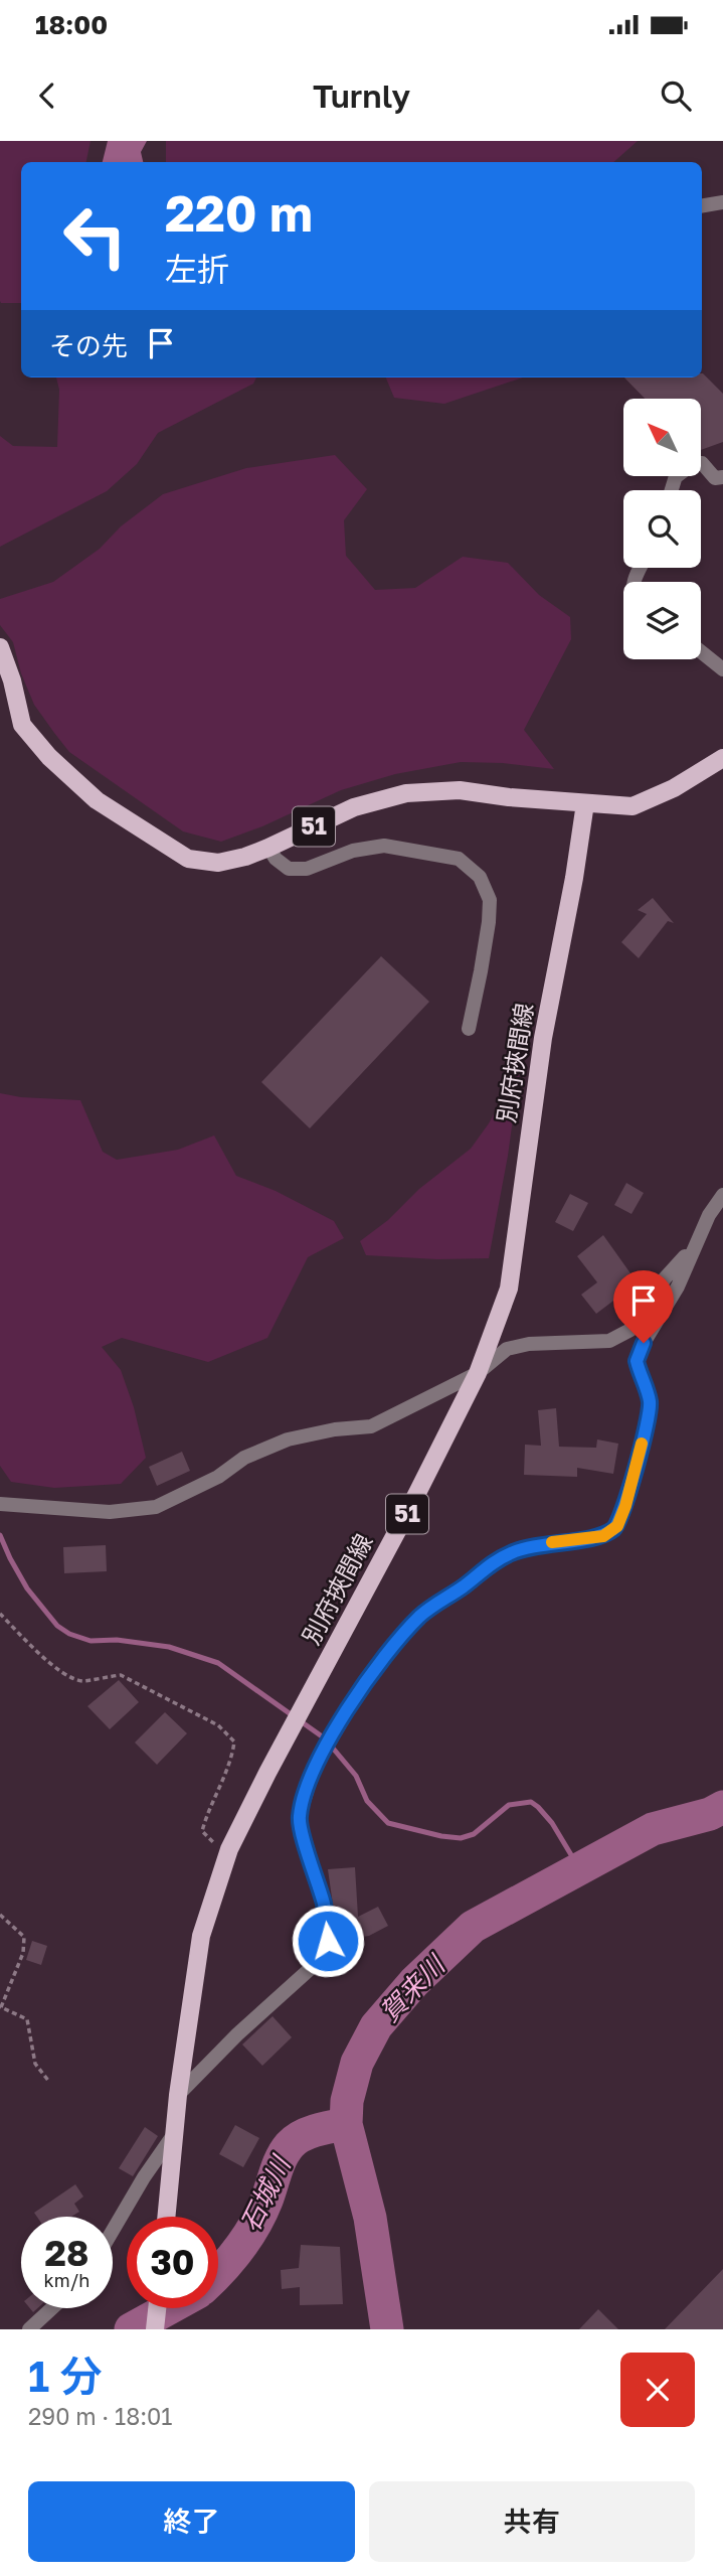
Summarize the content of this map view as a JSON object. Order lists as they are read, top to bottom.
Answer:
{
  "streets": {
    "main road": ["51", "別府挾間線"]
  },
  "crossings": [
    ["51", "別府挾間線"]
  ],
  "water": ["賀来川", "石城川"],
  "north": "top left",
  "page": {
    "status": "18:00",
    "header": "Turnly",
    "turn": ["220 m", "左折"],
    "then": "その先",
    "speed": "28 km/h",
    "limit": "30",
    "heading": ["1 分", "290 m · 18:01"],
    "buttons": ["終了", "共有"]
  }
}
